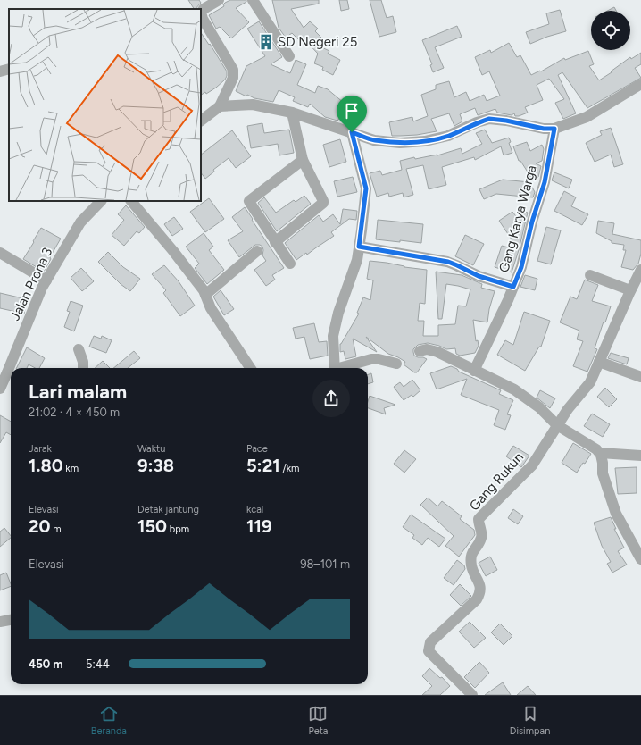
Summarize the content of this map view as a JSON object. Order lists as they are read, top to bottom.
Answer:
{
  "streets": {
    "street": ["Gang Karya Warga", "Jalan Prona 3", "Gang Rukun"]
  },
  "places": {
    "building": ["SD Negeri 25"]
  },
  "page": {
    "heading": ["Lari malam", "21:02 · 4 × 450 m"],
    "stats": [
      ["Jarak", "1.80 km"],
      ["Waktu", "9:38"],
      ["Pace", "5:21 /km"],
      ["Elevasi", "20 m"],
      ["Detak jantung", "150 bpm"],
      ["kcal", "119"]
    ],
    "chart": ["Elevasi", "98–101 m"],
    "list": [
      {
        "name": "450 m",
        "note": "5:44"
      }
    ],
    "tabs": ["Beranda", "Peta", "Disimpan"]
  }
}
